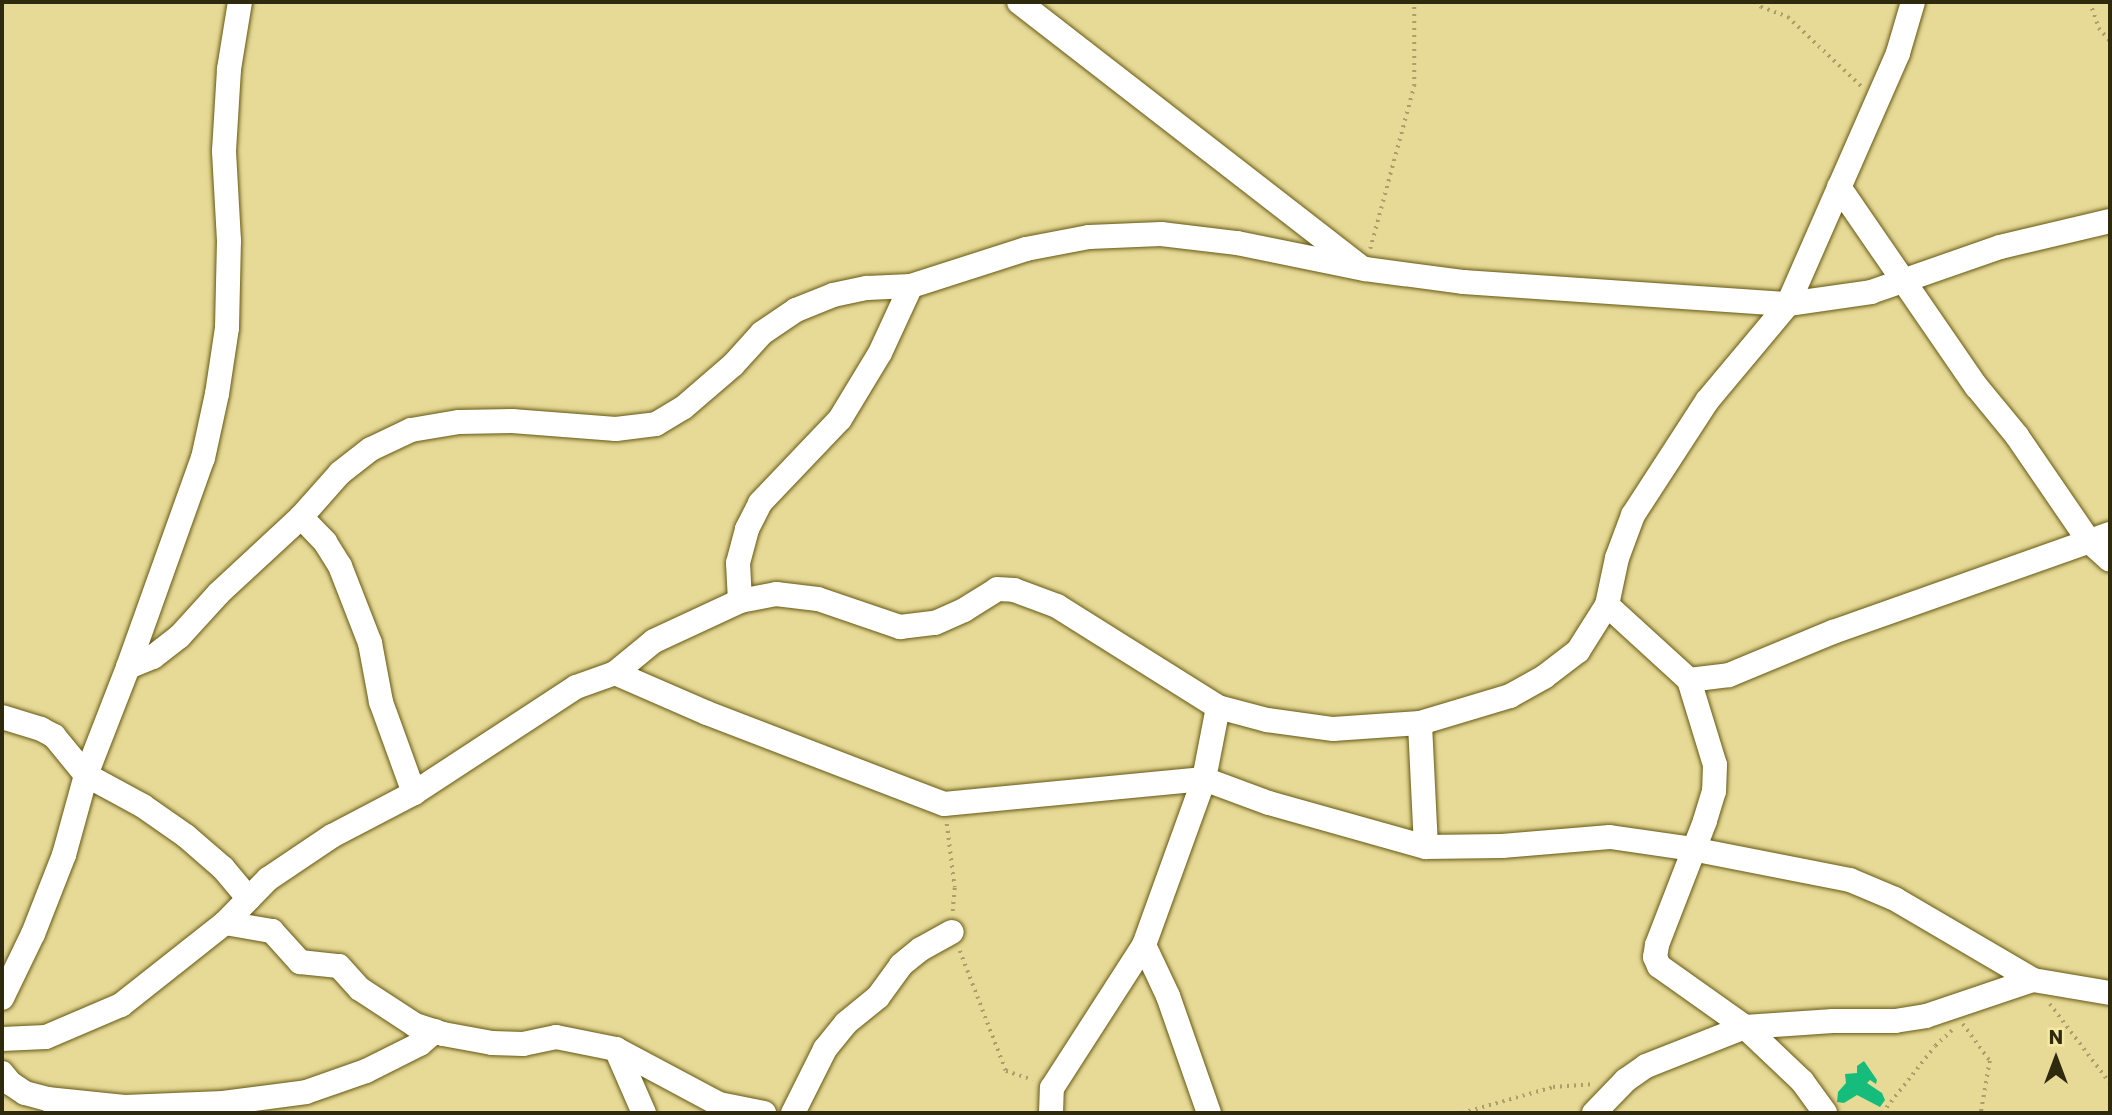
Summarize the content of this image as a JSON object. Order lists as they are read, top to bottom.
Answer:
{
  "north": "top"
}
